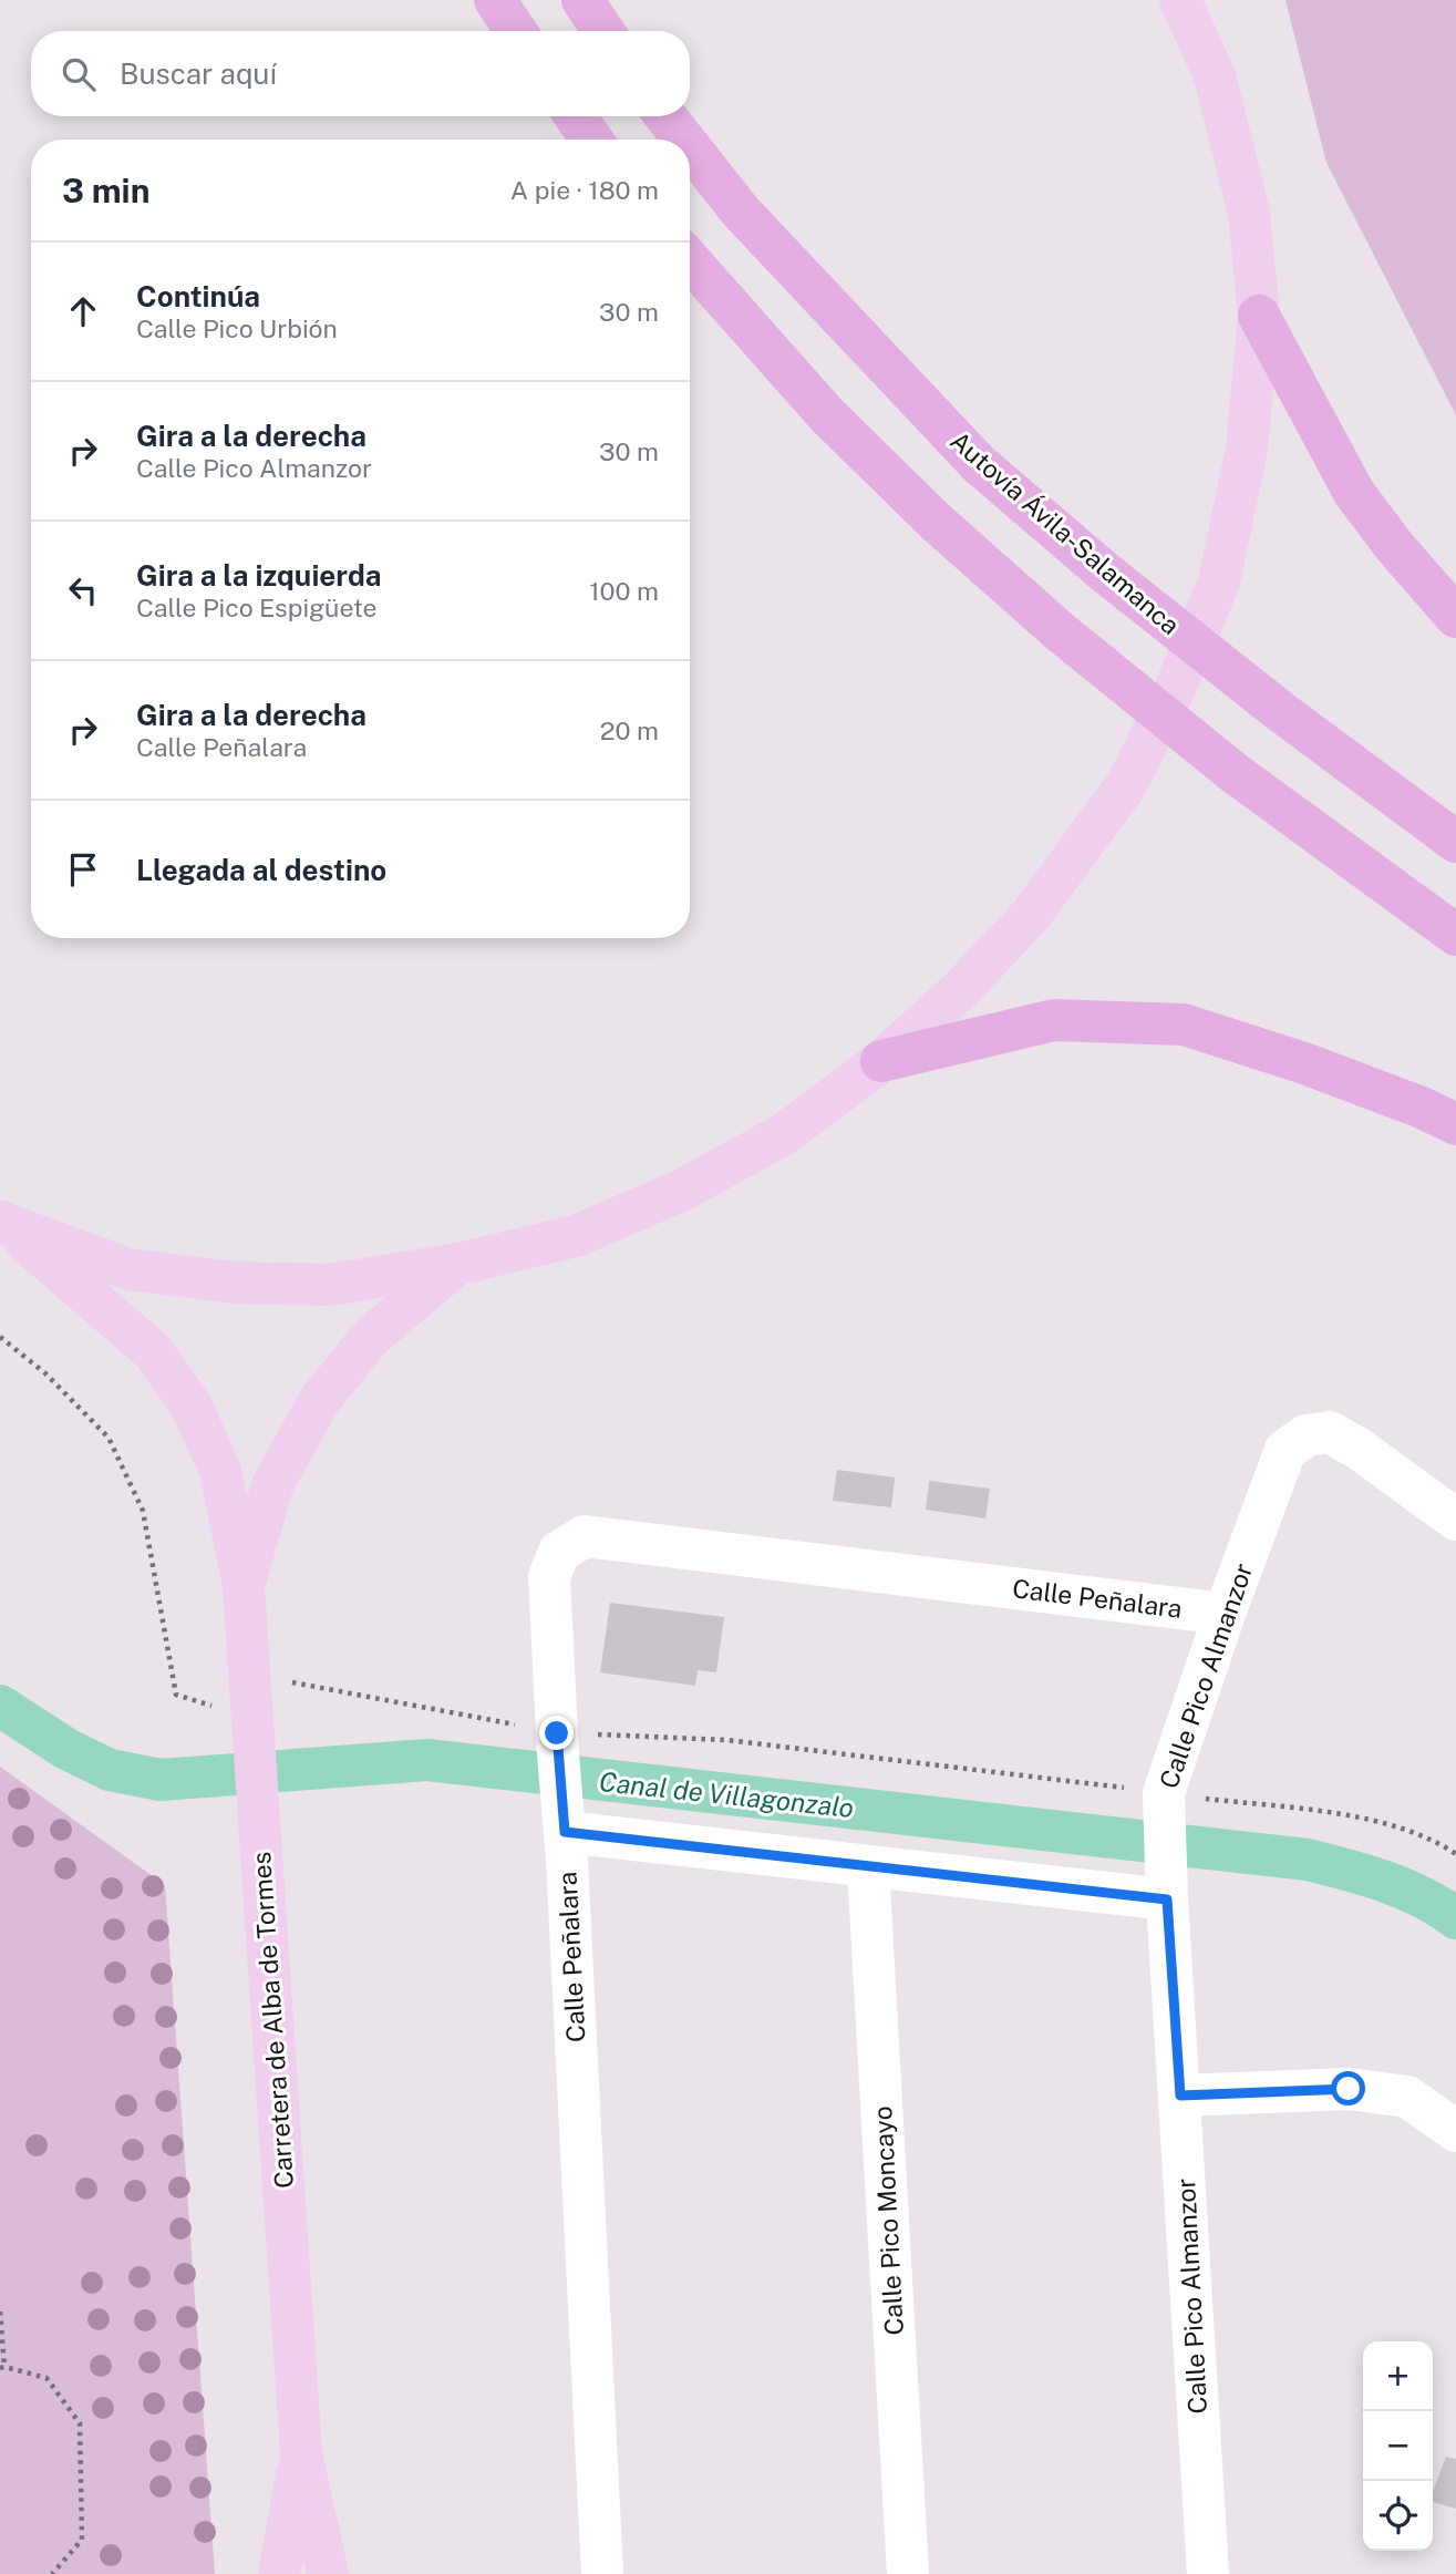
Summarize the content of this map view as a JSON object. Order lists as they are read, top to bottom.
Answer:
{
  "streets": {
    "highway": ["Autovía Ávila-Salamanca"],
    "main road": ["Carretera de Alba de Tormes"],
    "street": ["Calle Peñalara", "Calle Pico Almanzor", "Calle Pico Moncayo"]
  },
  "crossings": [
    ["Calle Peñalara", "Calle Pico Almanzor"]
  ],
  "water": ["Canal de Villagonzalo"],
  "page": {
    "search": "Buscar aquí",
    "heading": ["3 min", "A pie · 180 m"],
    "list": [
      ["Continúa", "Calle Pico Urbión", "30 m"],
      ["Gira a la derecha", "Calle Pico Almanzor", "30 m"],
      ["Gira a la izquierda", "Calle Pico Espigüete", "100 m"],
      ["Gira a la derecha", "Calle Peñalara", "20 m"],
      "Llegada al destino"
    ],
    "map_buttons": ["+", "−"]
  }
}
